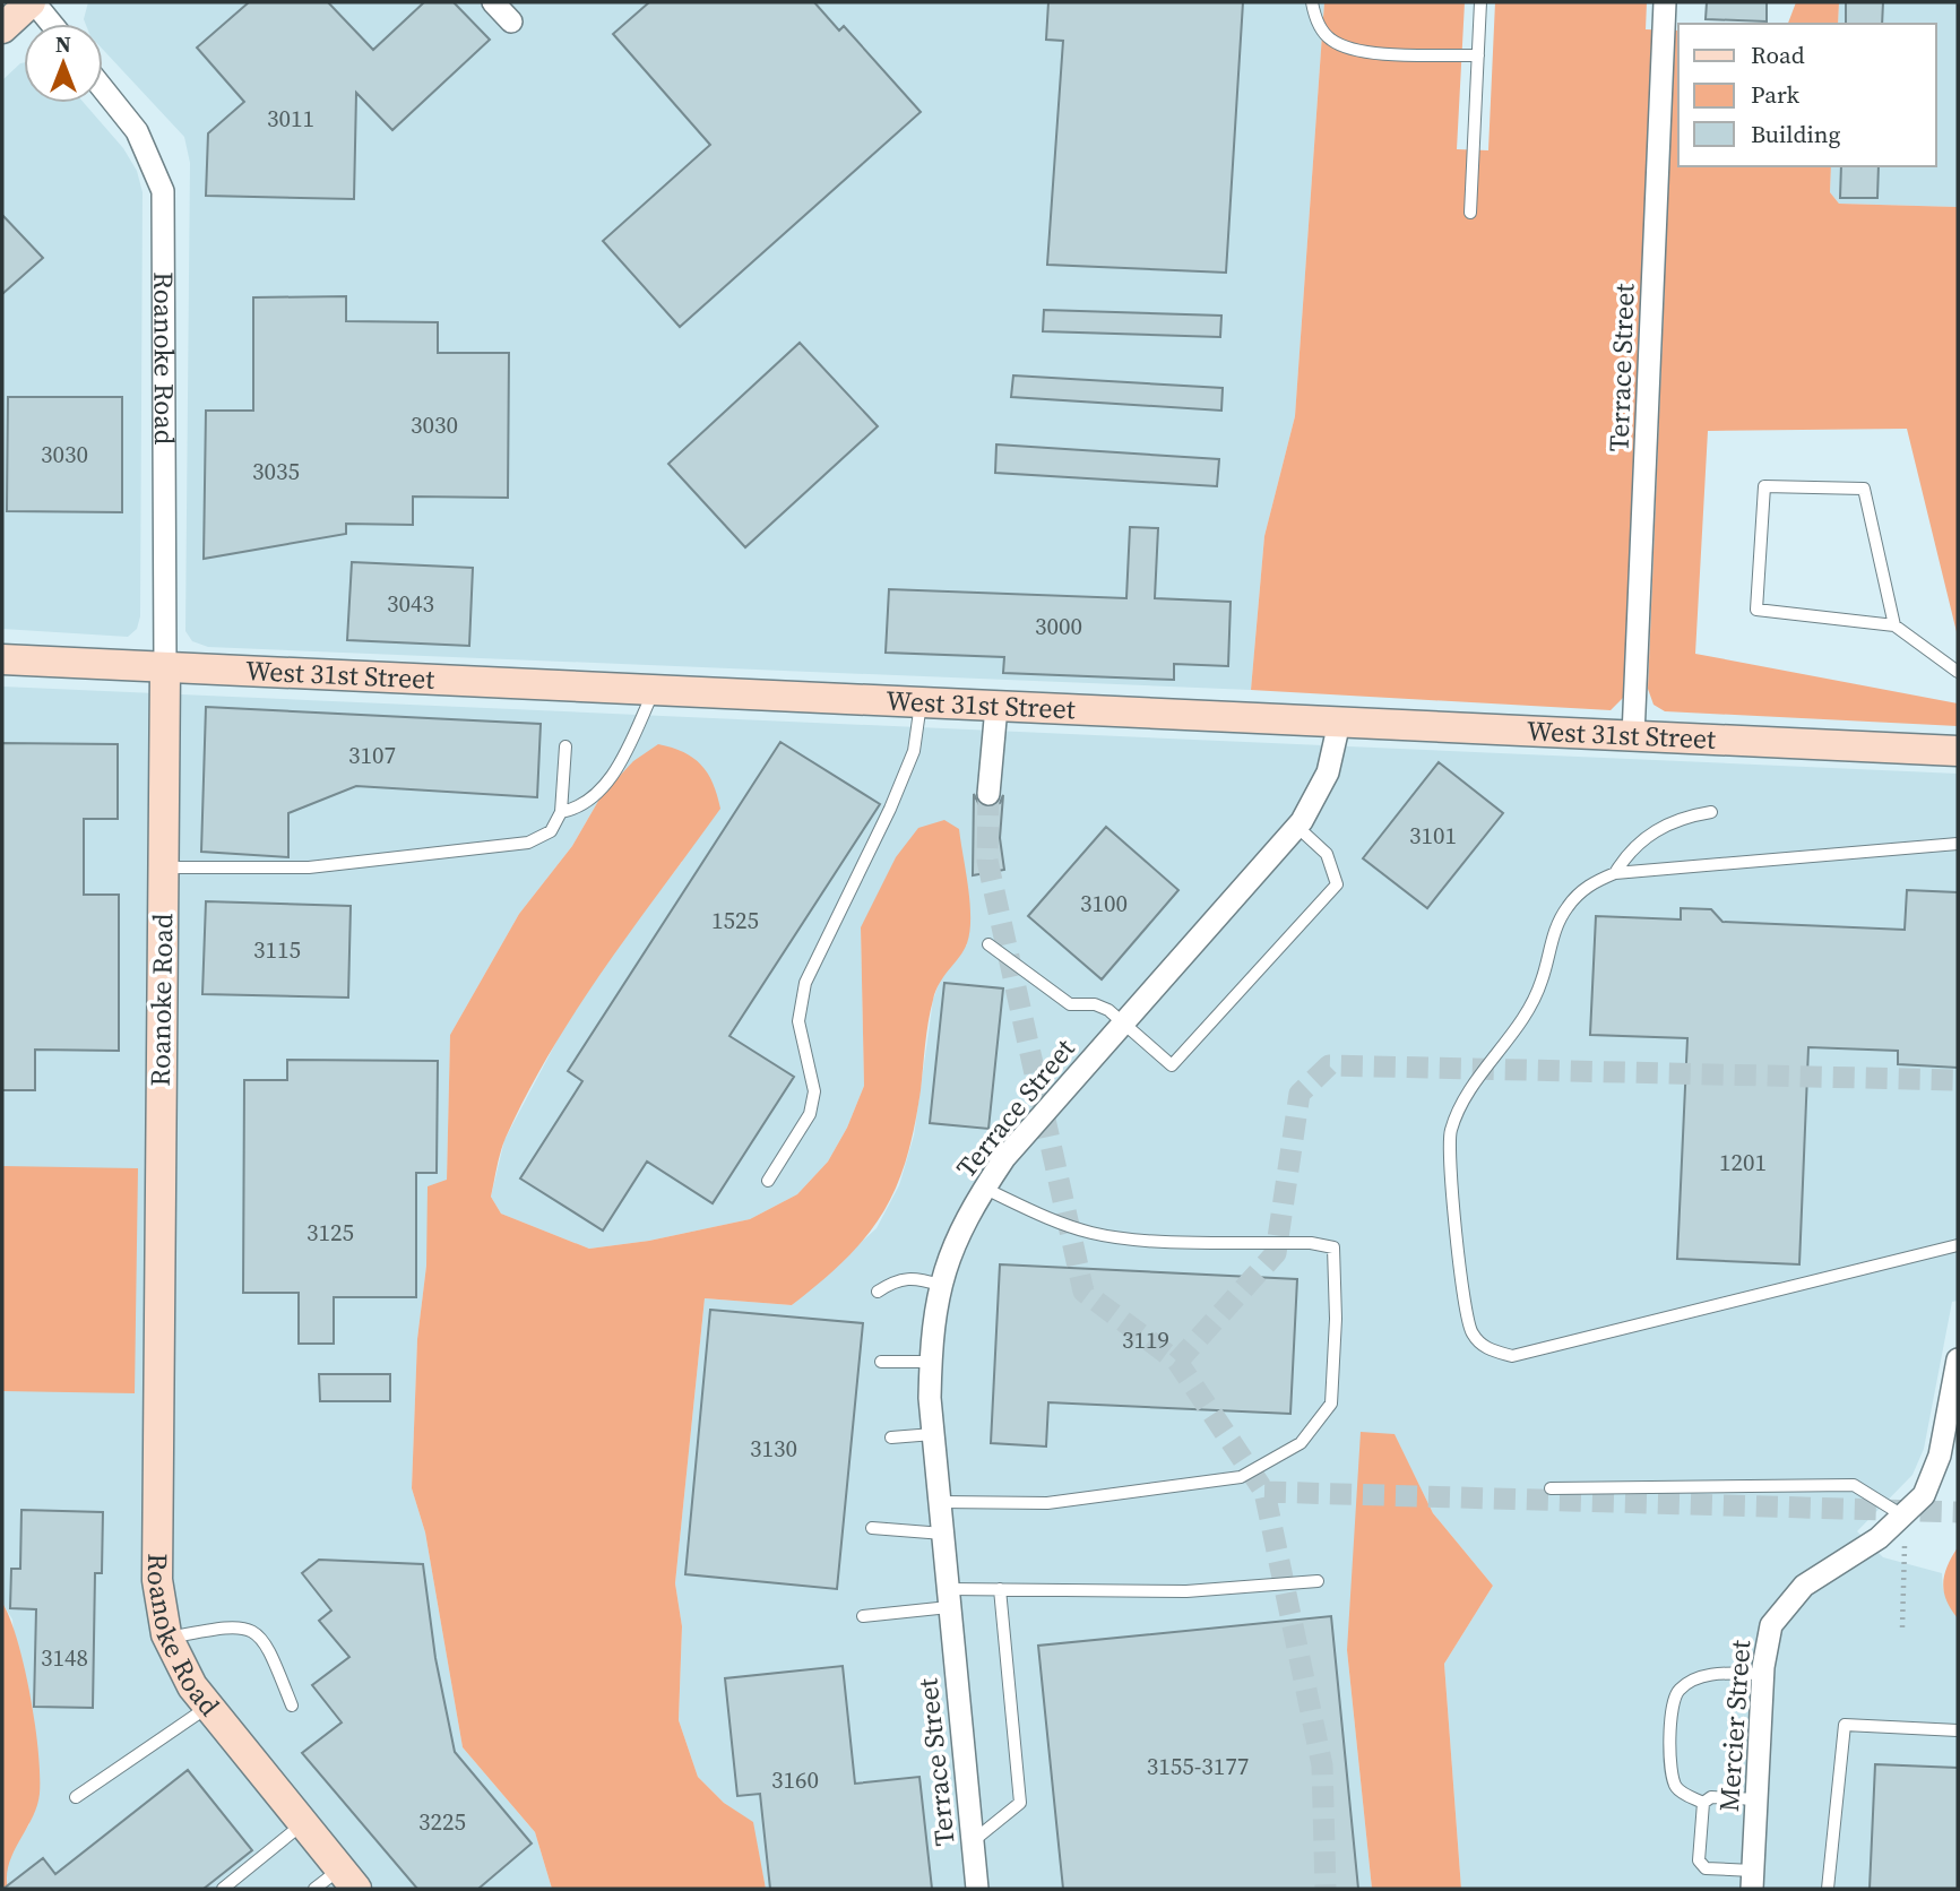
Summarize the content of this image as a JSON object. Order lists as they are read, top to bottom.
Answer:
{
  "streets": {
    "main road": ["Roanoke Road", "West 31st Street"],
    "street": ["Terrace Street", "Mercier Street"]
  },
  "crossings": [
    ["Roanoke Road", "West 31st Street"],
    ["Terrace Street", "West 31st Street"]
  ],
  "house_numbers": [
    "3011",
    "3030",
    "3030",
    "3035",
    "3043",
    "3000",
    "3107",
    "3101",
    "3100",
    "1525",
    "3115",
    "1201",
    "3125",
    "3119",
    "3130",
    "3148",
    "3155-3177",
    "3160",
    "3225"
  ],
  "legend": ["Road", "Park", "Building"],
  "north": "top"
}
